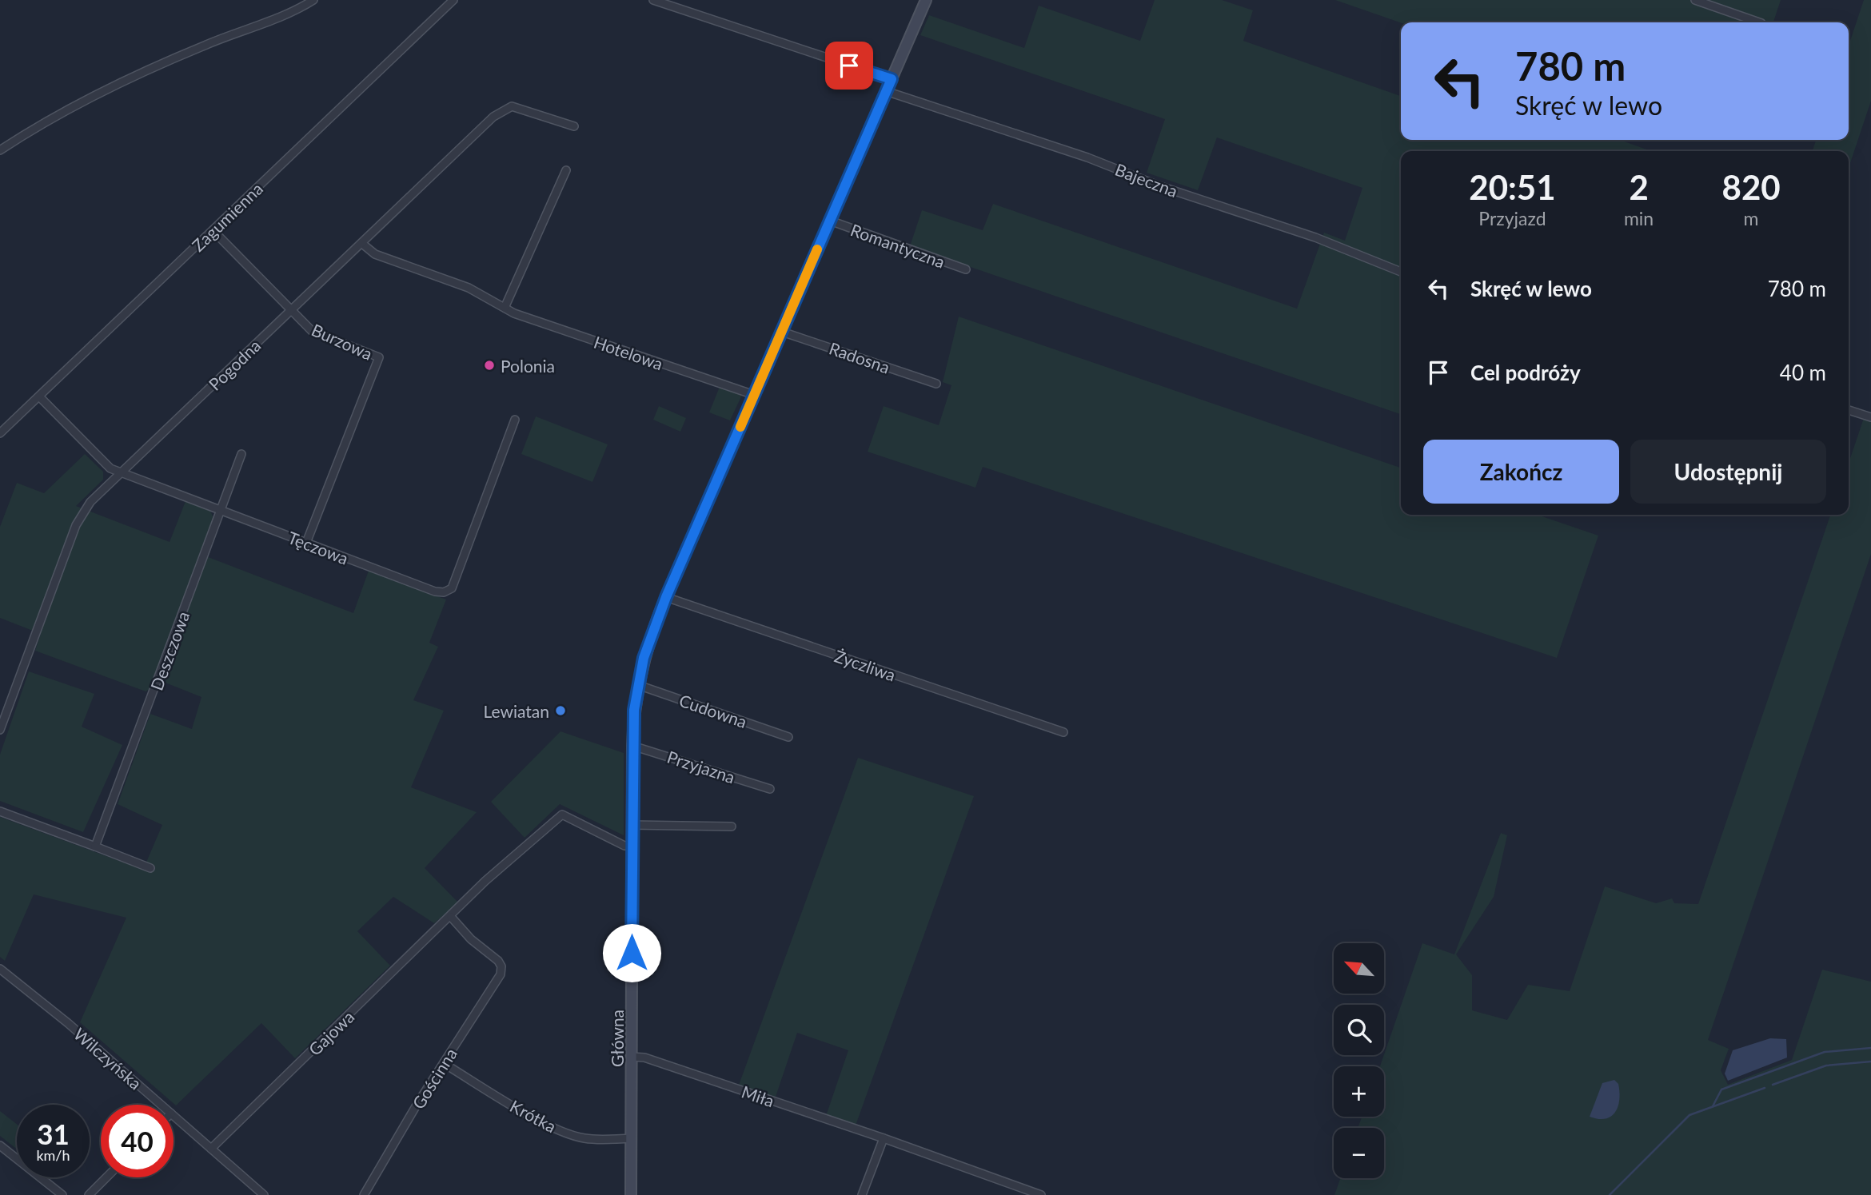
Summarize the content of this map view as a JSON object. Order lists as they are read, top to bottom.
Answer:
{
  "streets": {
    "street": [
      "Bajeczna",
      "Zagumienna",
      "Romantyczna",
      "Burzowa",
      "Hotelowa",
      "Radosna",
      "Pogodna",
      "Tęczowa",
      "Deszczowa",
      "Życzliwa",
      "Cudowna",
      "Przyjazna",
      "Gajowa",
      "Główna",
      "Wilczyńska",
      "Gościnna",
      "Miła",
      "Krótka"
    ]
  },
  "crossings": [
    ["Bajeczna", "Główna"],
    ["Zagumienna", "Burzowa"],
    ["Zagumienna", "Tęczowa"],
    ["Romantyczna", "Główna"],
    ["Burzowa", "Pogodna"],
    ["Burzowa", "Tęczowa"],
    ["Hotelowa", "Pogodna"],
    ["Hotelowa", "Główna"],
    ["Radosna", "Główna"],
    ["Pogodna", "Tęczowa"],
    ["Tęczowa", "Deszczowa"],
    ["Życzliwa", "Główna"],
    ["Cudowna", "Główna"],
    ["Przyjazna", "Główna"],
    ["Gajowa", "Główna"],
    ["Gajowa", "Wilczyńska"],
    ["Gajowa", "Gościnna"],
    ["Główna", "Miła"],
    ["Główna", "Krótka"],
    ["Gościnna", "Krótka"]
  ],
  "places": ["Polonia", "Lewiatan"],
  "north": "top left",
  "page": {
    "turn": ["780 m", "Skręć w lewo"],
    "eta": [
      "20:51",
      "Przyjazd",
      "2",
      "min",
      "820",
      "m"
    ],
    "list": [
      {
        "name": "Skręć w lewo",
        "value": "780 m"
      },
      {
        "name": "Cel podróży",
        "value": "40 m"
      }
    ],
    "buttons": ["Zakończ", "Udostępnij"],
    "map_buttons": ["+", "−"],
    "speed": "31 km/h",
    "limit": "40"
  }
}
